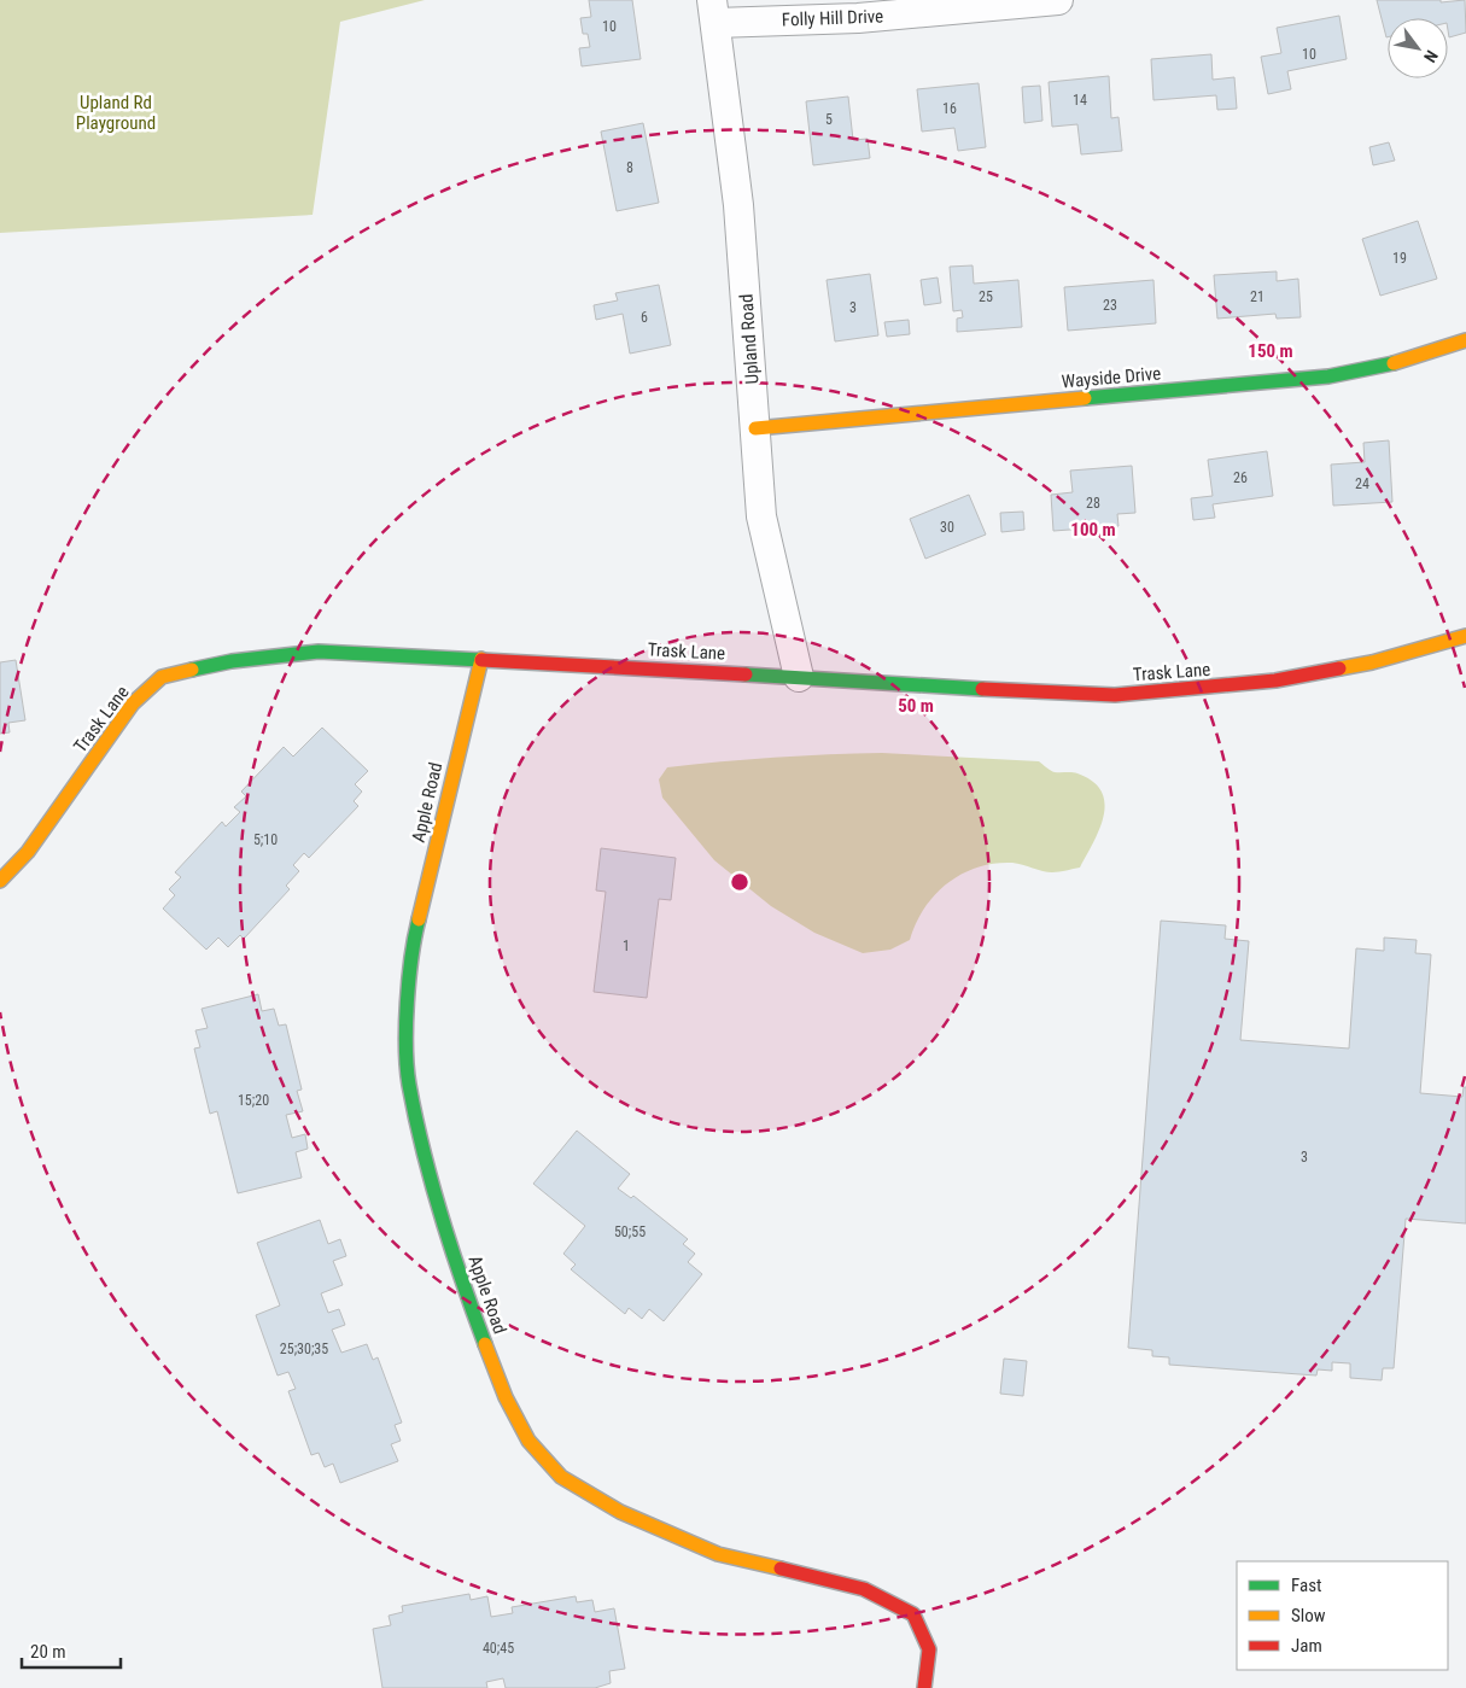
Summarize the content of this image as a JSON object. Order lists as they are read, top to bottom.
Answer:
{
  "streets": {
    "street": [
      "Folly Hill Drive",
      "Upland Road",
      "Wayside Drive",
      "Trask Lane",
      "Apple Road"
    ]
  },
  "crossings": [
    ["Folly Hill Drive", "Upland Road"],
    ["Upland Road", "Wayside Drive"],
    ["Upland Road", "Trask Lane"],
    ["Trask Lane", "Apple Road"]
  ],
  "parks": ["Upland Rd Playground"],
  "house_numbers": [
    "10",
    "10",
    "14",
    "16",
    "5",
    "8",
    "19",
    "25",
    "21",
    "23",
    "3",
    "6",
    "26",
    "24",
    "28",
    "30",
    "5;10",
    "1",
    "15;20",
    "3",
    "50;55",
    "25;30;35",
    "40;45"
  ],
  "legend": ["Fast", "Slow", "Jam"],
  "scale_bar": "20 m",
  "north": "bottom right",
  "rings": ["150 m", "100 m", "50 m"]
}
